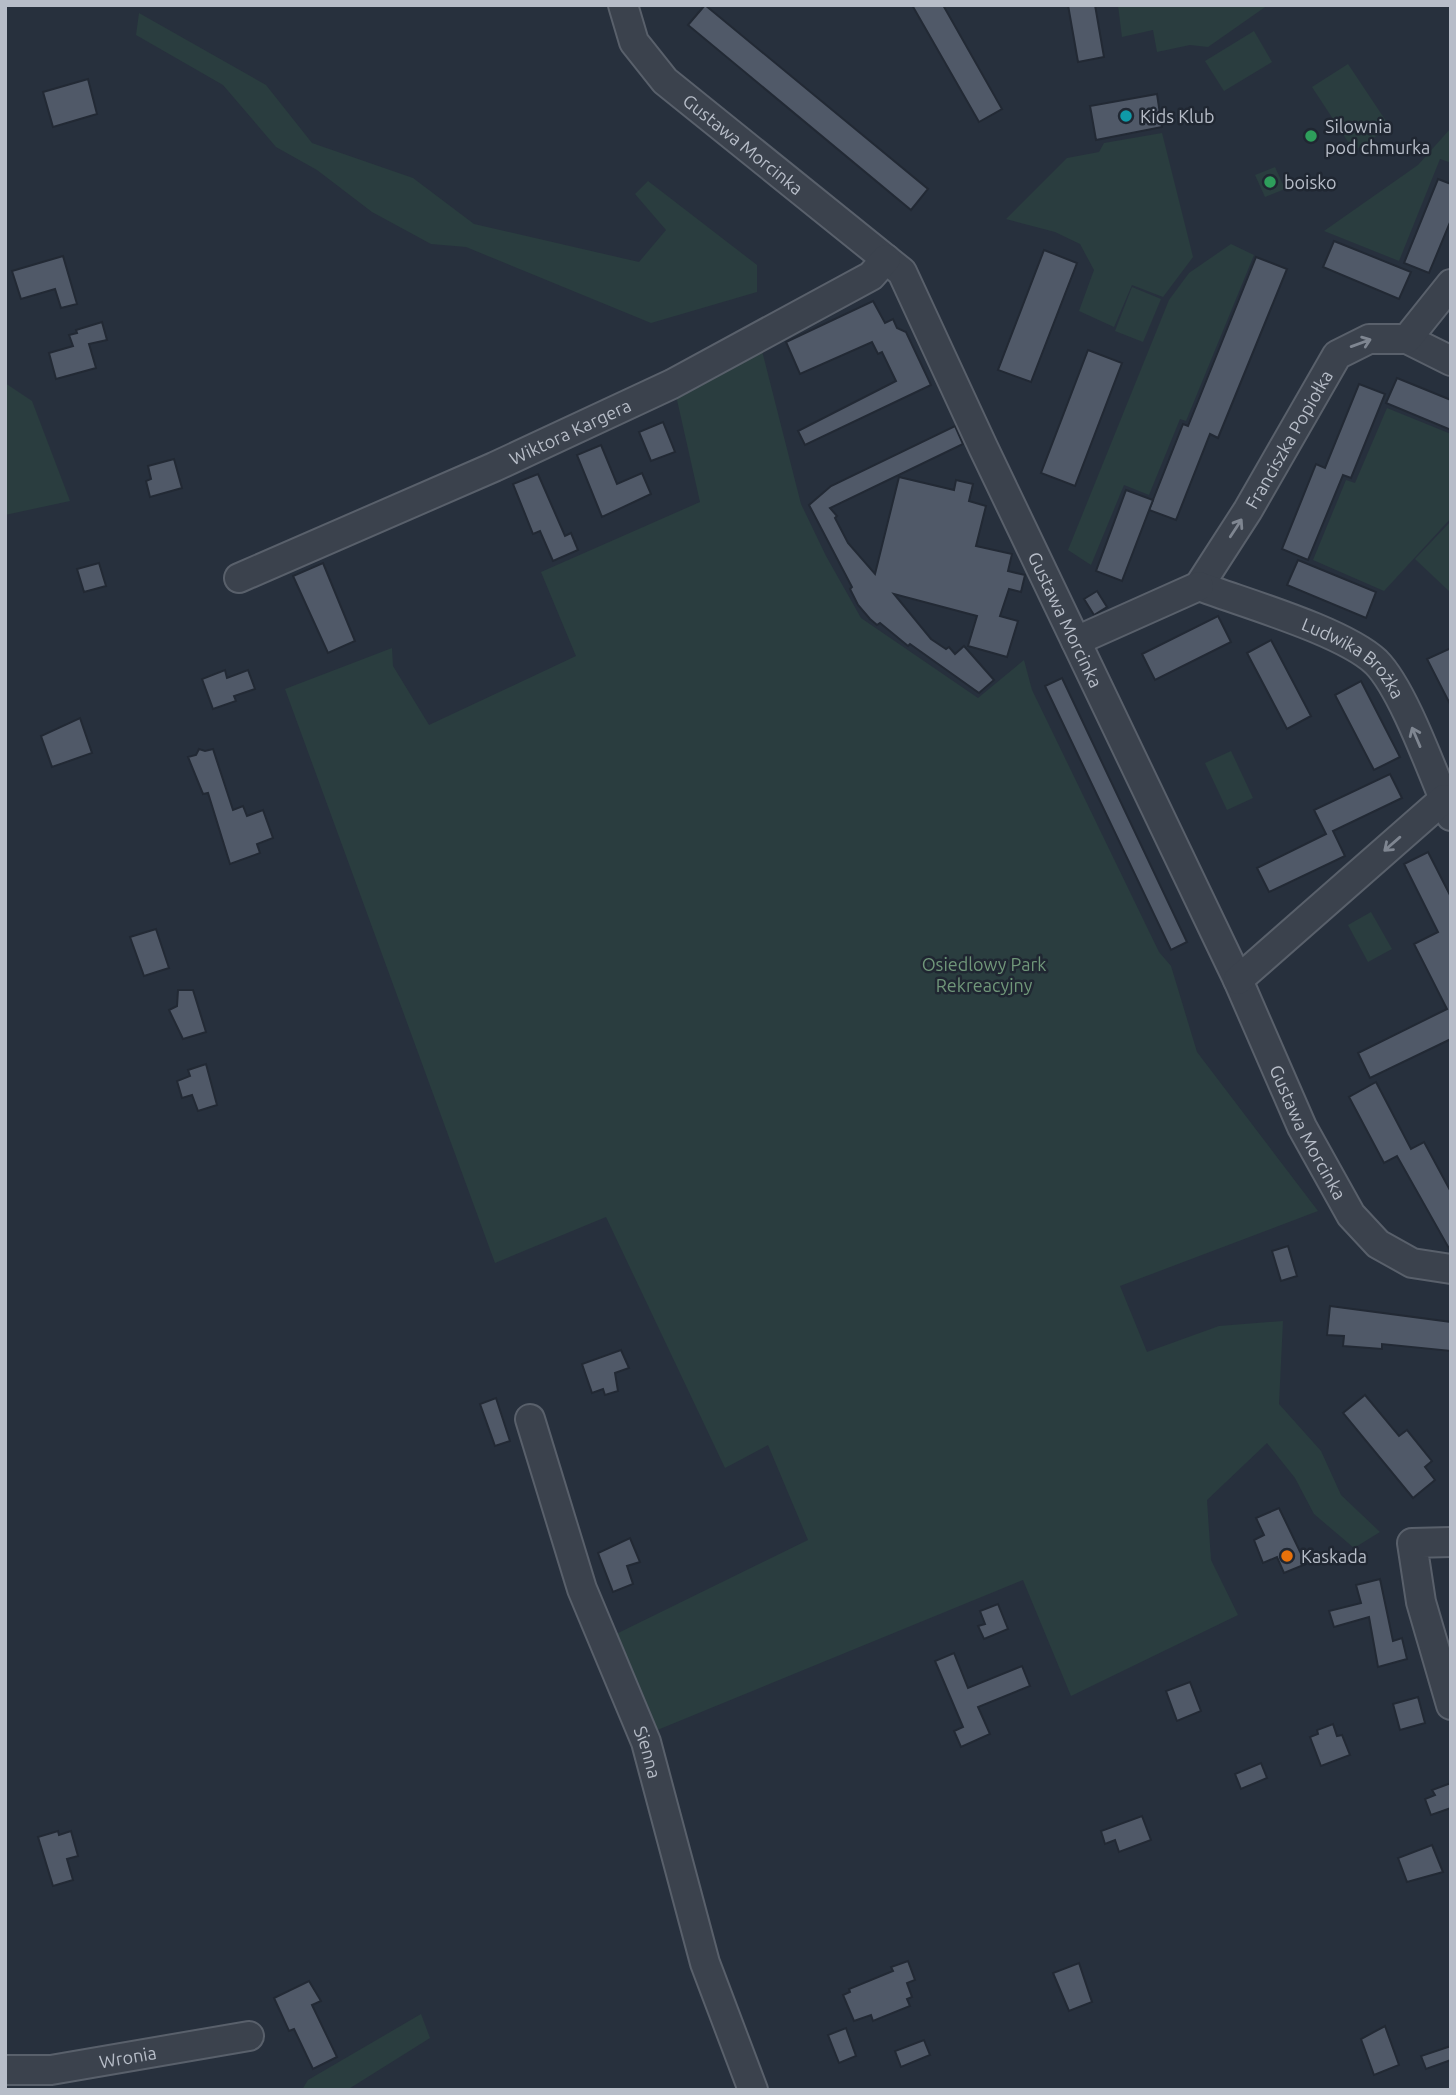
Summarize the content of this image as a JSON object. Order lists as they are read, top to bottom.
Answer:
{
  "streets": {
    "street": [
      "Gustawa Morcinka",
      "Wiktora Kargera",
      "Franciszka Popiołka",
      "Ludwika Brożka",
      "Sienna",
      "Wronia"
    ]
  },
  "crossings": [
    ["Gustawa Morcinka", "Wiktora Kargera"],
    ["Gustawa Morcinka", "Ludwika Brożka"],
    ["Franciszka Popiołka", "Ludwika Brożka"]
  ],
  "one_way": ["Franciszka Popiołka"],
  "parks": ["Osiedlowy Park Rekreacyjny"],
  "places": [
    "Kids Klub",
    "Silownia pod chmurka",
    "boisko",
    "Kaskada"
  ]
}
